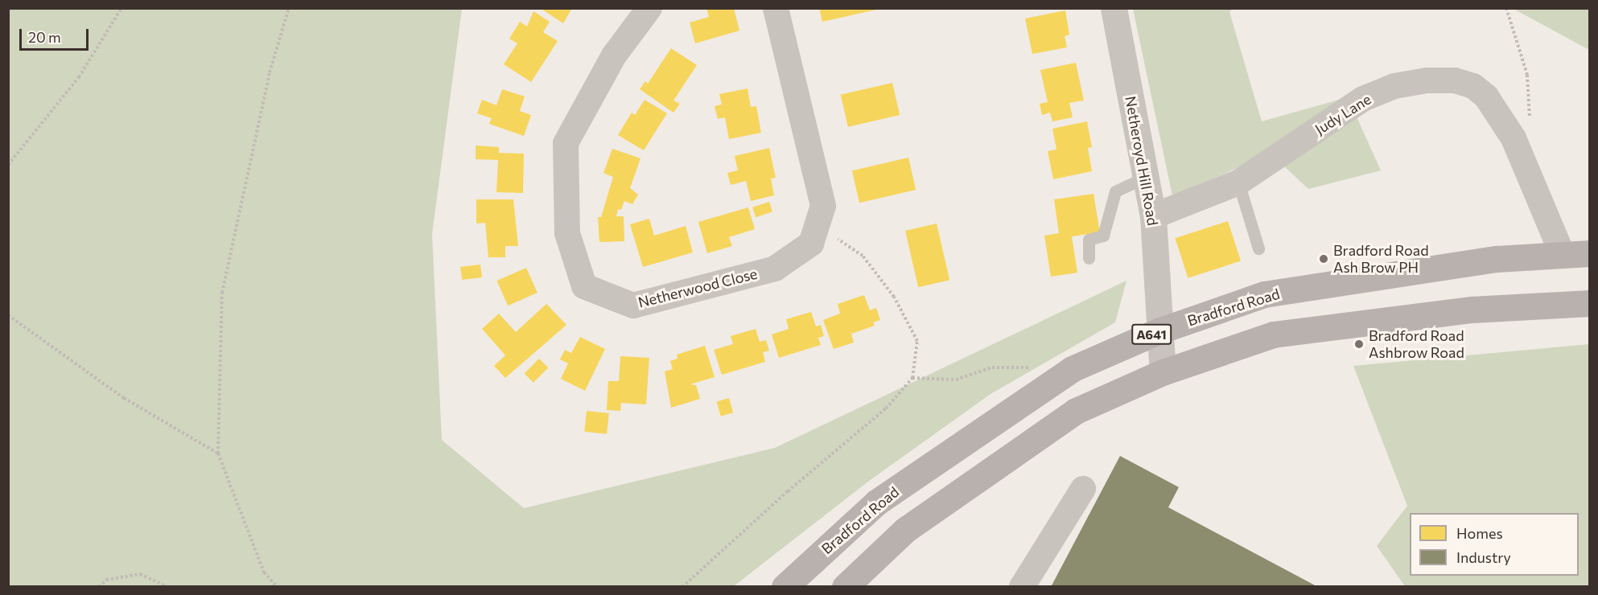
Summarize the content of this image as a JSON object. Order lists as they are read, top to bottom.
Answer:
{
  "streets": {
    "main road": ["Bradford Road", "A641"],
    "street": ["Judy Lane", "Netheroyd Hill Road", "Netherwood Close"]
  },
  "crossings": [
    ["Judy Lane", "Netheroyd Hill Road"],
    ["Judy Lane", "Bradford Road"],
    ["Netheroyd Hill Road", "Bradford Road"]
  ],
  "places": ["Bradford Road Ash Brow PH", "Bradford Road Ashbrow Road"],
  "legend": ["Homes", "Industry"],
  "scale_bar": "20 m"
}
